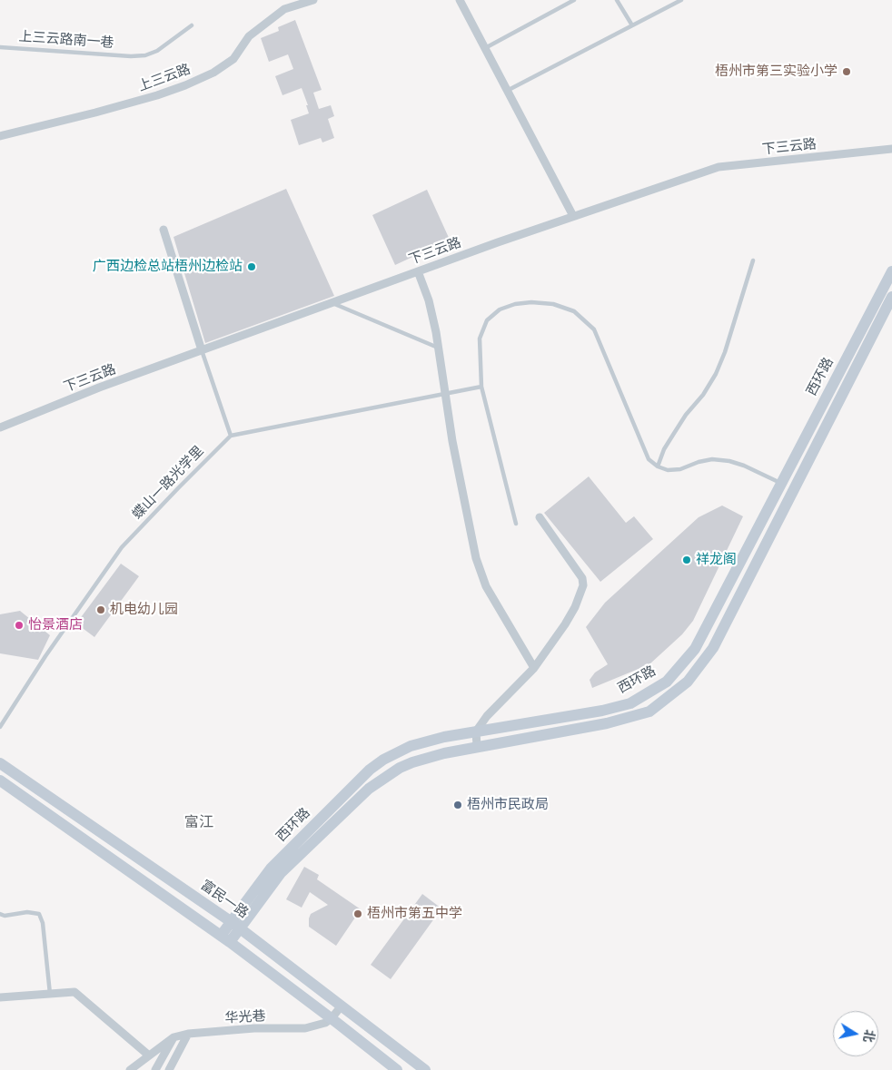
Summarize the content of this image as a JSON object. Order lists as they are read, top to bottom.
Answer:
{
  "streets": {
    "main road": ["西环路", "富民一路"],
    "street": ["上三云路", "下三云路", "华光巷"],
    "lane": ["上三云路南一巷", "蝶山一路光学里"]
  },
  "crossings": [
    ["西环路", "富民一路"],
    ["富民一路", "华光巷"]
  ],
  "districts": ["富江"],
  "places": [
    "梧州市第三实验小学",
    "广西边检总站梧州边检站",
    "祥龙阁",
    "机电幼儿园",
    "怡景酒店",
    "梧州市民政局",
    "梧州市第五中学"
  ],
  "north": "right"
}
